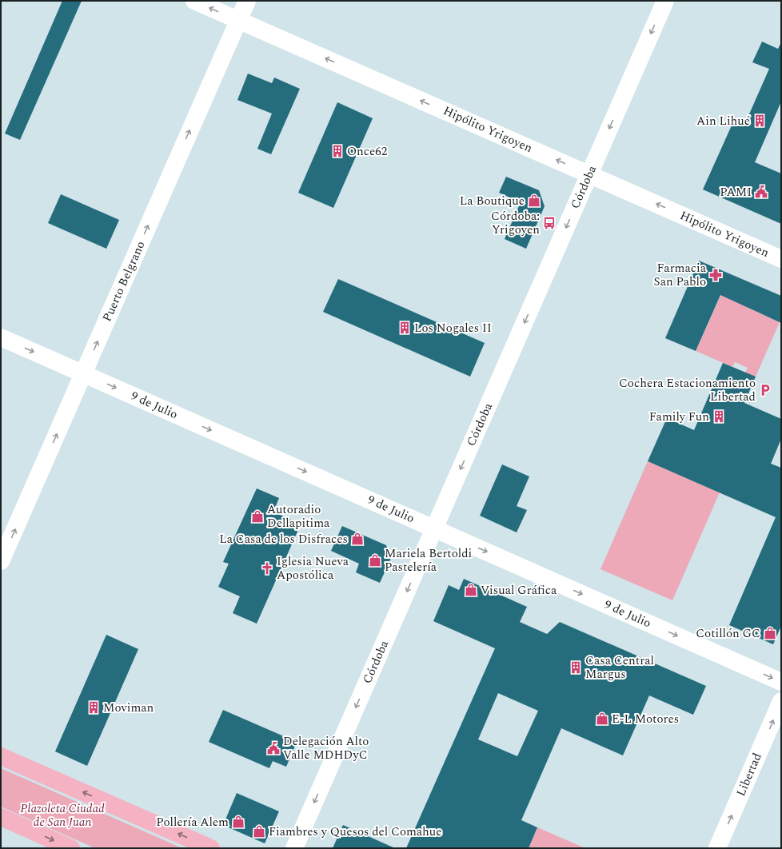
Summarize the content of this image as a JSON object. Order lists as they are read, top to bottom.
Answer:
{
  "streets": {
    "street": [
      "Hipólito Yrigoyen",
      "Córdoba",
      "Puerto Belgrano",
      "9 de Julio",
      "Libertad"
    ]
  },
  "crossings": [
    ["Hipólito Yrigoyen", "Córdoba"],
    ["Hipólito Yrigoyen", "Puerto Belgrano"],
    ["Córdoba", "9 de Julio"],
    ["Puerto Belgrano", "9 de Julio"]
  ],
  "one_way": [
    "Hipólito Yrigoyen",
    "Córdoba",
    "Puerto Belgrano",
    "9 de Julio",
    "Libertad"
  ],
  "parks": ["Plazoleta Ciudad de San Juan"],
  "places": {
    "building": [
      "Ain Lihué",
      "Once62",
      "Los Nogales II",
      "Family Fun",
      "Casa Central Margus",
      "Moviman"
    ],
    "public building": ["PAMI", "Delegación Alto Valle MDHDyC"],
    "shop": [
      "La Boutique",
      "Autoradio Dellapitima",
      "La Casa de los Disfraces",
      "Mariela Bertoldi Pastelería",
      "Visual Gráfica",
      "Cotillón GC",
      "E-L Motores",
      "Pollería Alem",
      "Fiambres y Quesos del Comahue"
    ],
    "bus stop": ["Córdoba: Yrigoyen"],
    "pharmacy": ["Farmacia San Pablo"],
    "parking": ["Cochera Estacionamiento Libertad"],
    "church": ["Iglesia Nueva Apostólica"]
  }
}
